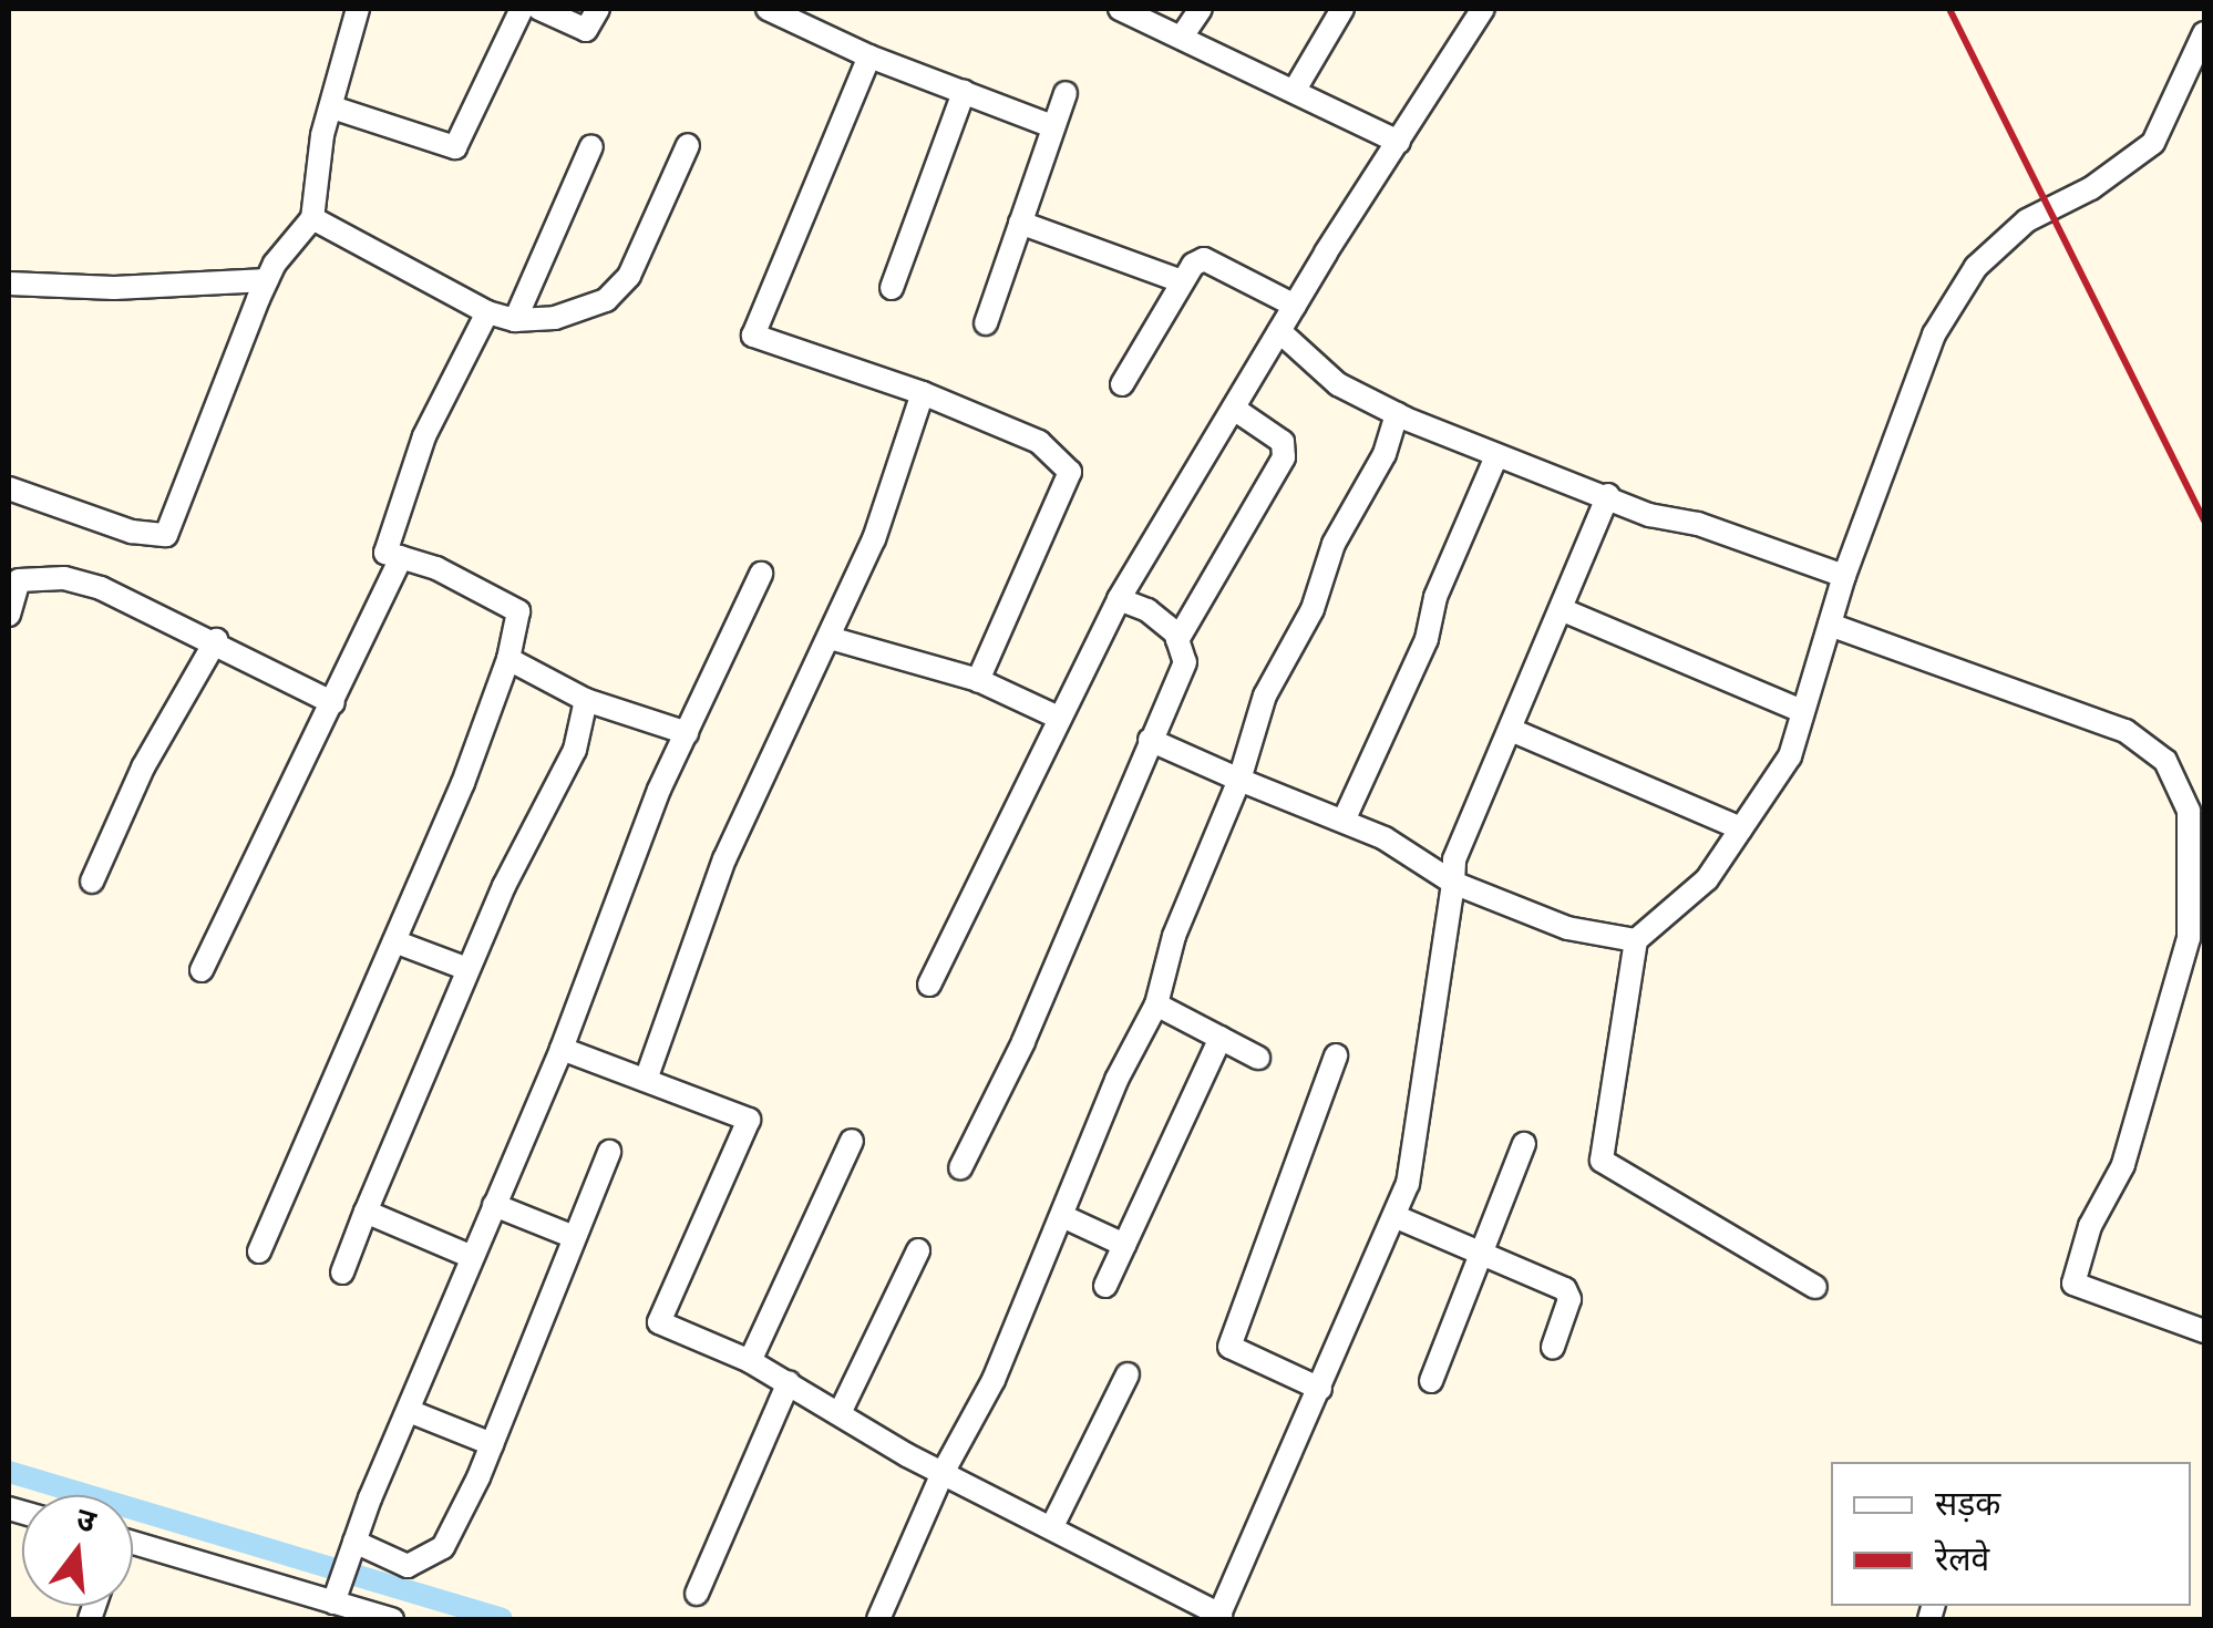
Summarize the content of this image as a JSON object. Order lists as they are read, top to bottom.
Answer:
{
  "legend": ["सड़क", "रेलवे"],
  "north": "top"
}
